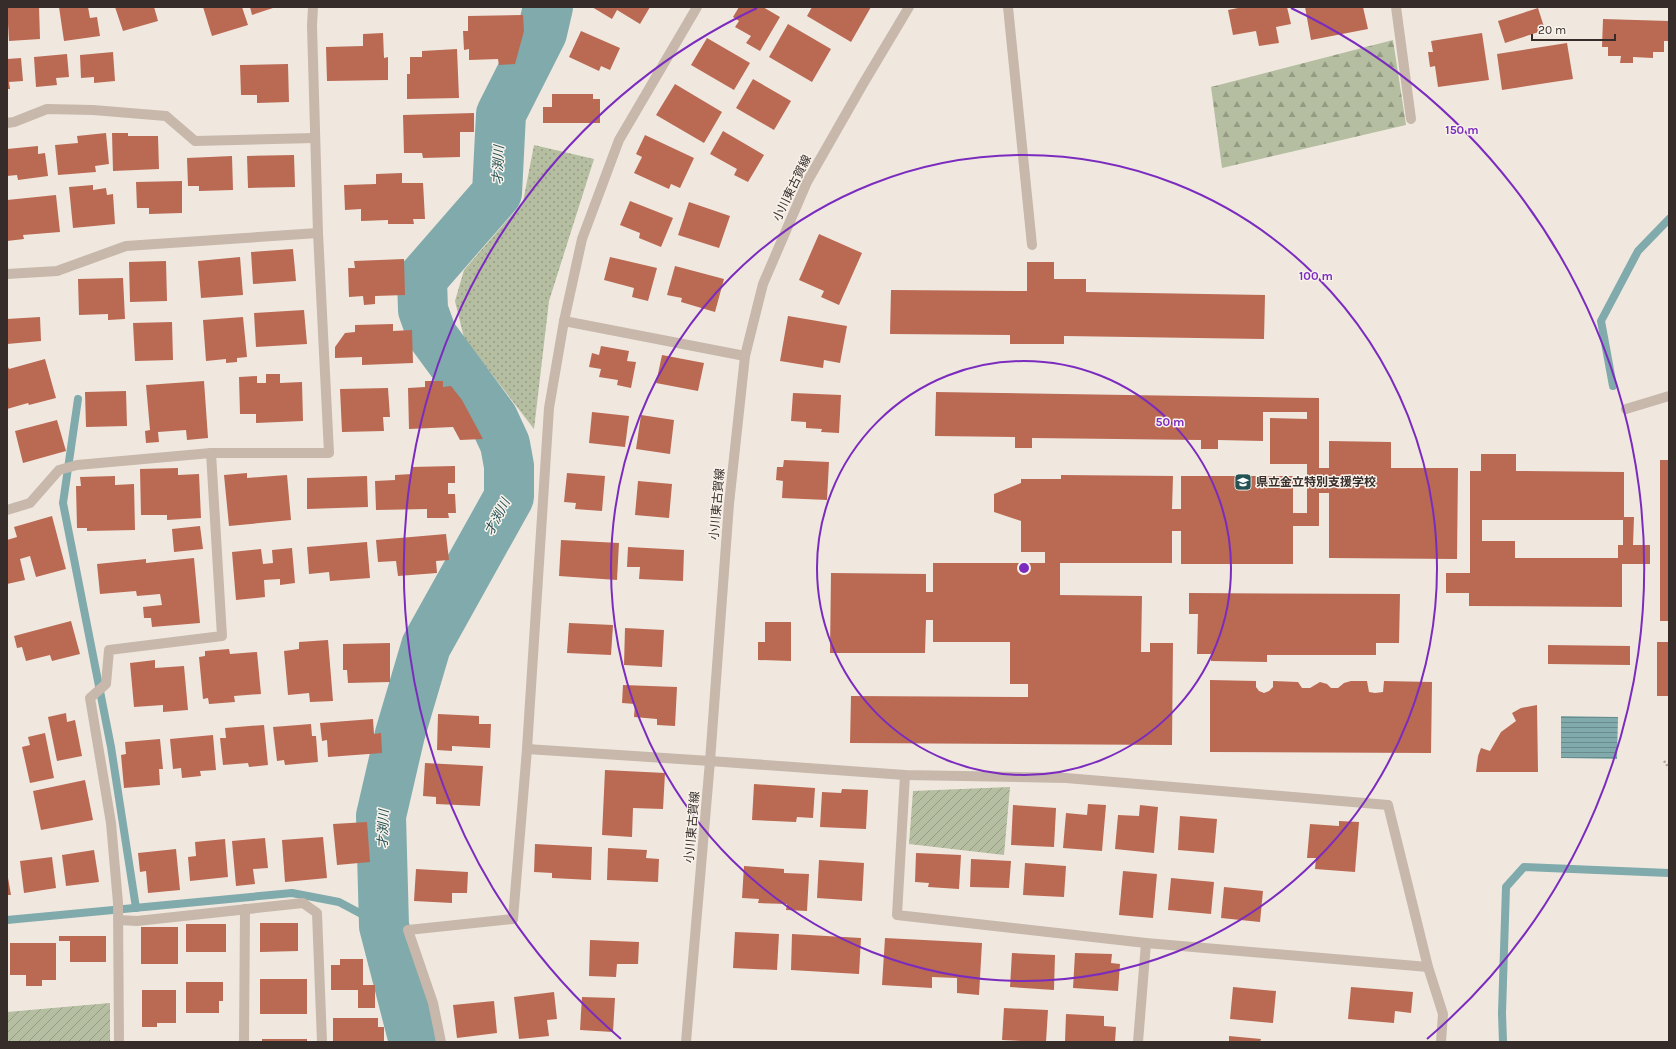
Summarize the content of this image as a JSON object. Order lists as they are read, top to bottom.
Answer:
{
  "streets": {
    "street": ["小川東古賀線"]
  },
  "water": ["才渕川"],
  "places": {
    "school or university": ["県立金立特別支援学校"]
  },
  "scale_bar": "20 m",
  "rings": ["150 m", "100 m", "50 m"]
}
